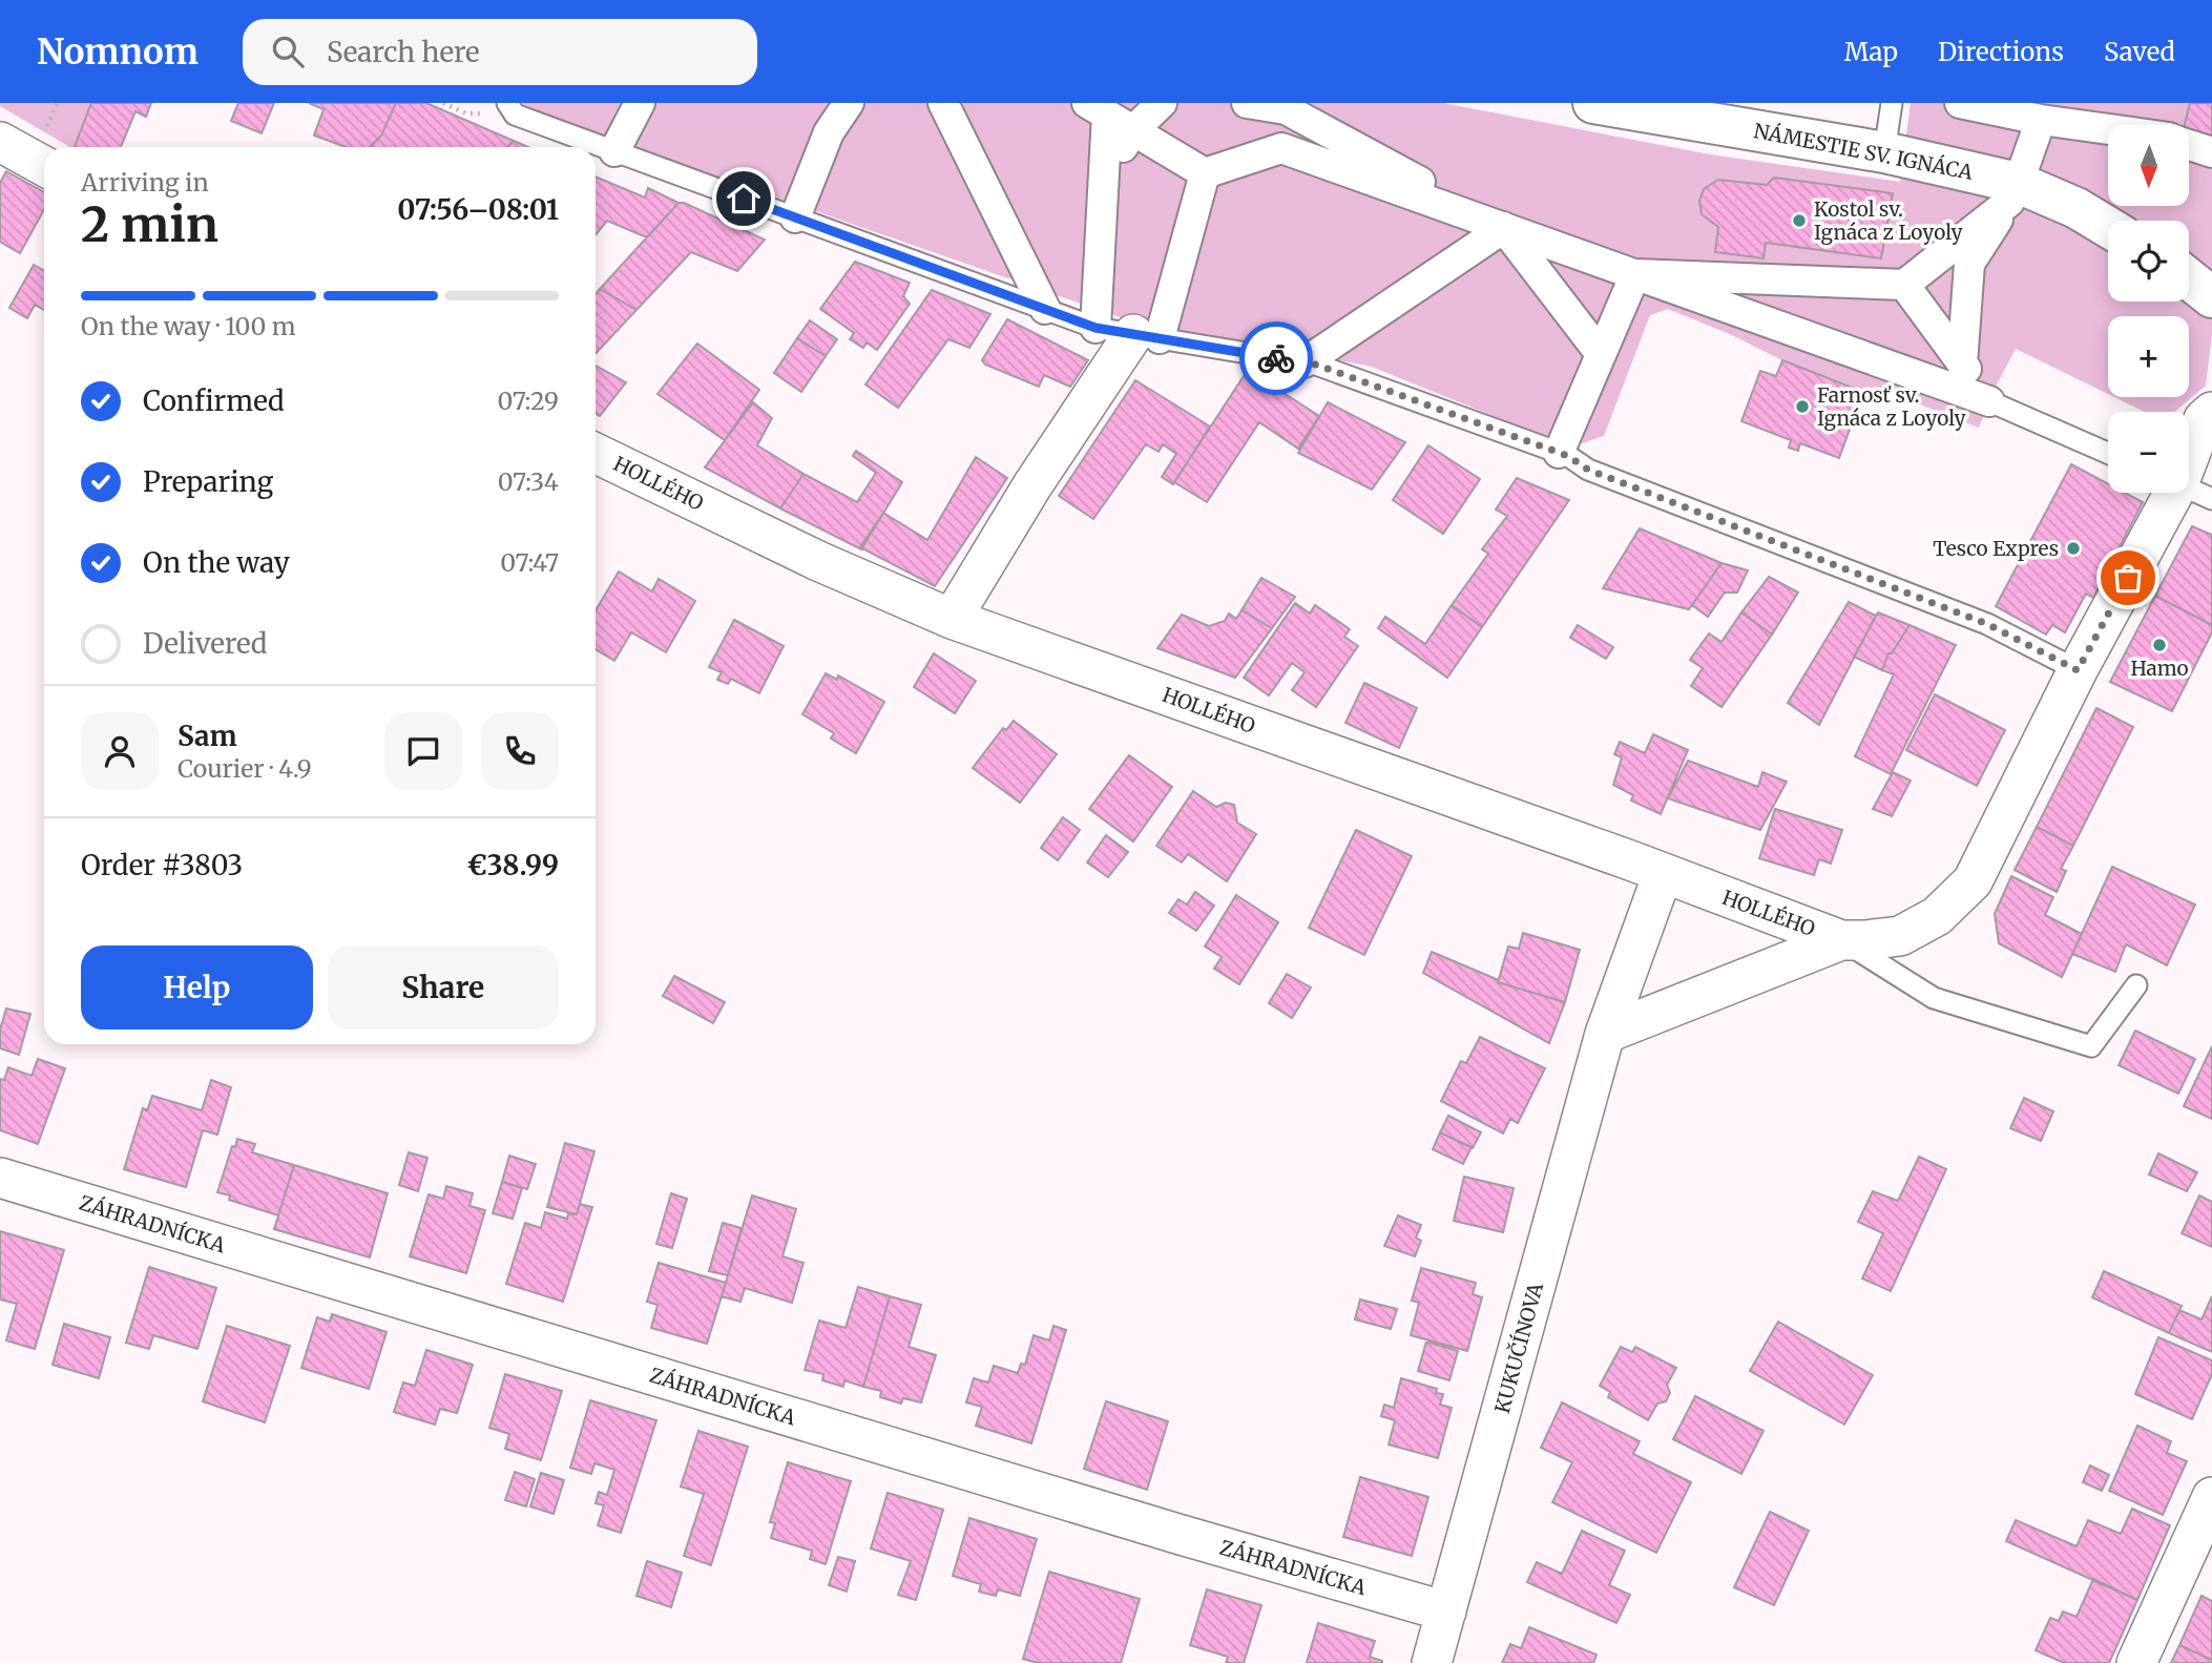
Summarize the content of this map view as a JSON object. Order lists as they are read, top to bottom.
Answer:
{
  "streets": {
    "street": [
      "NÁMESTIE SV. IGNÁCA",
      "HOLLÉHO",
      "ZÁHRADNÍCKA",
      "KUKUČÍNOVA"
    ]
  },
  "crossings": [
    ["HOLLÉHO", "KUKUČÍNOVA"],
    ["ZÁHRADNÍCKA", "KUKUČÍNOVA"]
  ],
  "places": [
    "Kostol sv. Ignáca z Loyoly",
    "Farnosť sv. Ignáca z Loyoly",
    "Tesco Expres",
    "Hamo"
  ],
  "north": "bottom",
  "page": {
    "header": "Nomnom",
    "search": "Search here",
    "nav": ["Map", "Directions", "Saved"],
    "map_buttons": ["+", "−"],
    "heading": ["2 min", "Arriving in", "07:56–08:01"],
    "panel": [
      "Sam",
      "Courier · 4.9",
      "Order #3803",
      "€38.99"
    ],
    "bar": "On the way · 100 m",
    "list": [
      ["Confirmed", "07:29"],
      ["Preparing", "07:34"],
      ["On the way", "07:47"],
      "Delivered"
    ],
    "buttons": ["Help", "Share"]
  }
}
